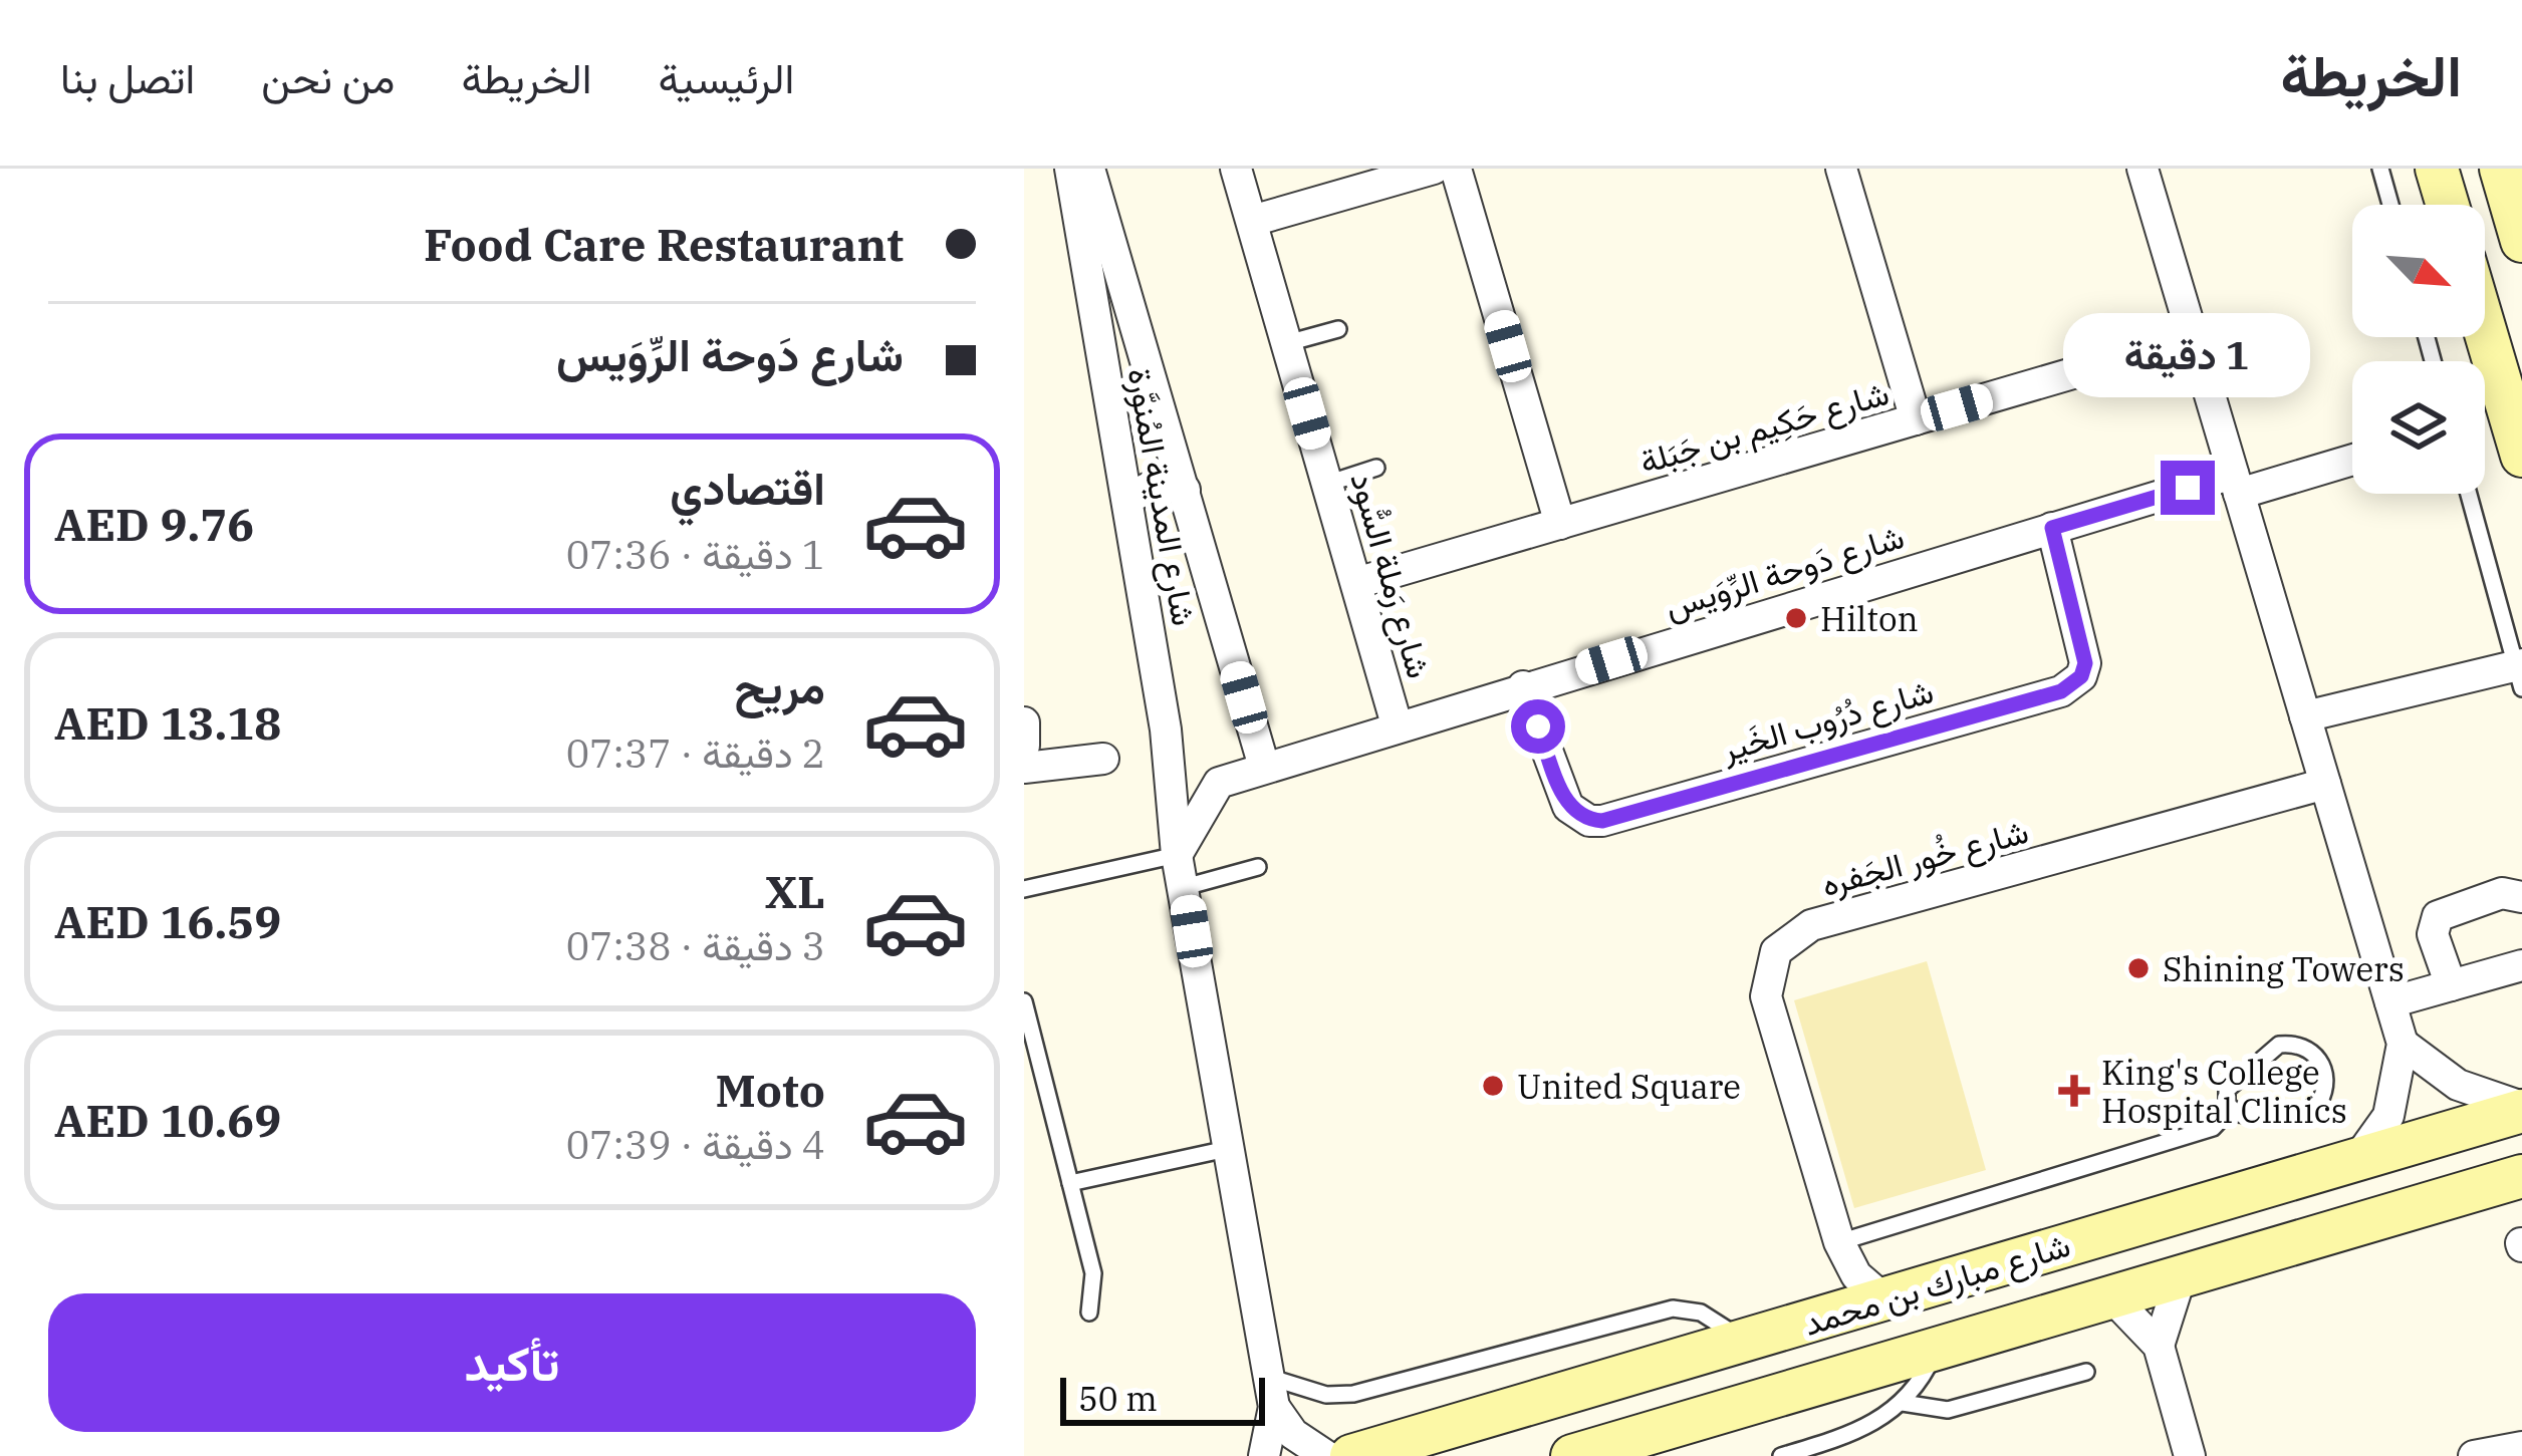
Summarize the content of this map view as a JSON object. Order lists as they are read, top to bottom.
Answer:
{
  "streets": {
    "main road": ["شارع مبارك بن محمد"],
    "street": [
      "شارع حَكِيم بن جَبَلة",
      "شارع المدينة المُنوَّرة",
      "شارع دَوحة الرِّوَيس",
      "شارع رَملة السُّود",
      "شارع دُرُوب الخَير",
      "شارع خُور الجَفره"
    ]
  },
  "crossings": [
    ["شارع حَكِيم بن جَبَلة", "شارع رَملة السُّود"],
    ["شارع المدينة المُنوَّرة", "شارع دَوحة الرِّوَيس"],
    ["شارع دَوحة الرِّوَيس", "شارع رَملة السُّود"],
    ["شارع دَوحة الرِّوَيس", "شارع دُرُوب الخَير"],
    ["شارع خُور الجَفره", "شارع مبارك بن محمد"]
  ],
  "places": {
    "other": ["Hilton", "Shining Towers", "United Square"],
    "health": ["King's College Hospital Clinics"]
  },
  "scale_bar": "50 m",
  "north": "bottom right",
  "page": {
    "header": "الخريطة",
    "nav": [
      "الرئيسية",
      "الخريطة",
      "من نحن",
      "اتصل بنا"
    ],
    "banner": ["Food Care Restaurant", "شارع دَوحة الرِّوَيس"],
    "bubble": "1 دقيقة",
    "list": [
      {
        "name": "اقتصادي",
        "note": "1 دقيقة · 07:36",
        "value": "AED 9.76"
      },
      {
        "name": "مريح",
        "note": "2 دقيقة · 07:37",
        "value": "AED 13.18"
      },
      {
        "name": "XL",
        "note": "3 دقيقة · 07:38",
        "value": "AED 16.59"
      },
      {
        "name": "Moto",
        "note": "4 دقيقة · 07:39",
        "value": "AED 10.69"
      }
    ],
    "buttons": "تأكيد",
    "scale": "50 m"
  }
}
